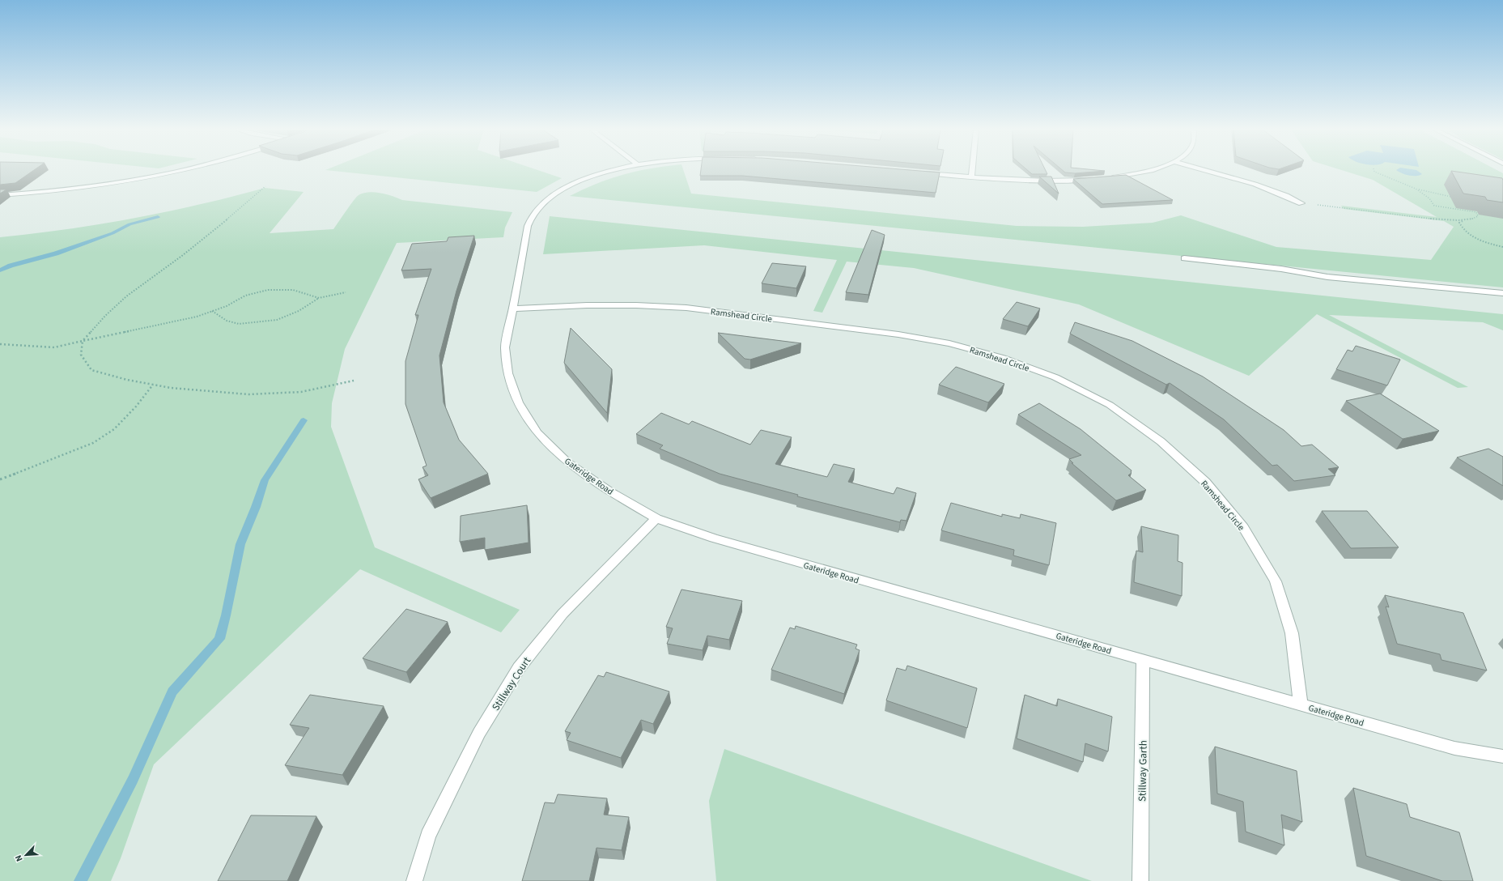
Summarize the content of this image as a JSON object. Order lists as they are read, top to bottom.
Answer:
{
  "streets": {
    "street": [
      "Ramshead Circle",
      "Gateridge Road",
      "Stillway Court",
      "Stillway Garth"
    ]
  },
  "crossings": [
    ["Ramshead Circle", "Gateridge Road"],
    ["Gateridge Road", "Stillway Court"],
    ["Gateridge Road", "Stillway Garth"]
  ],
  "north": "bottom left"
}
